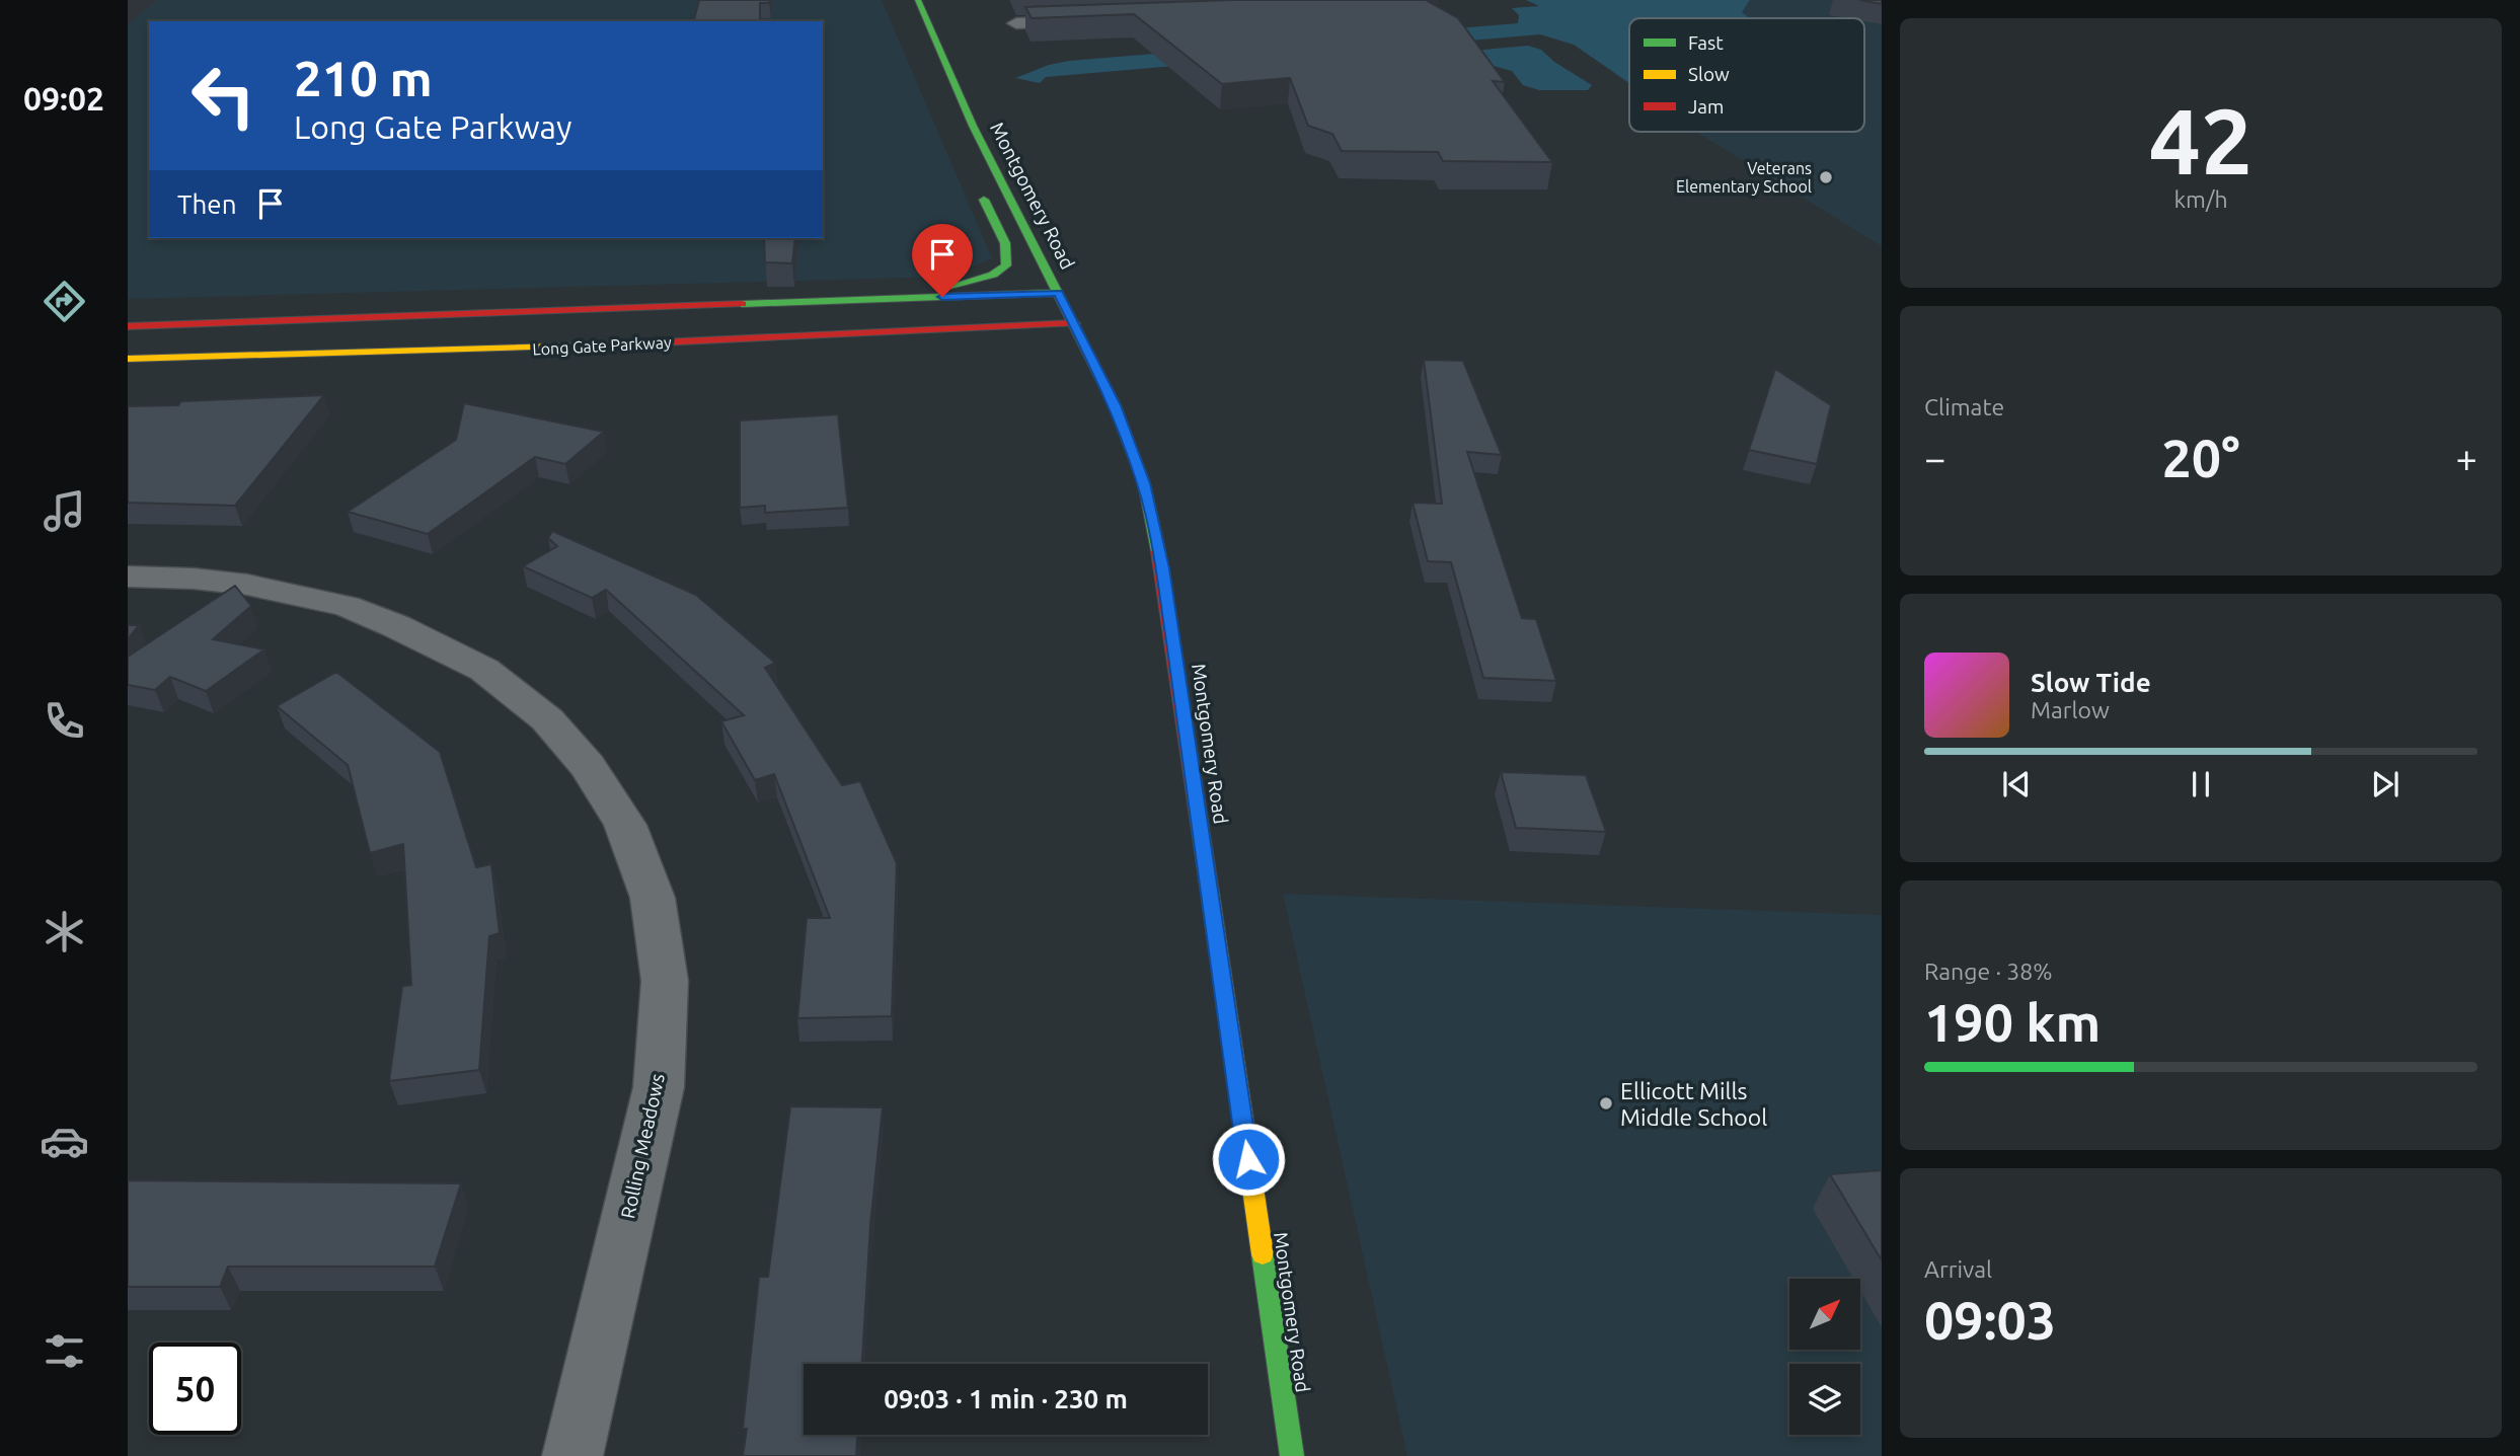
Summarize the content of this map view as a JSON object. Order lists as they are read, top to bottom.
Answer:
{
  "streets": {
    "main road": ["Montgomery Road", "Long Gate Parkway"],
    "street": ["Rolling Meadows"]
  },
  "crossings": [
    ["Montgomery Road", "Long Gate Parkway"]
  ],
  "places": ["Veterans Elementary School", "Ellicott Mills Middle School"],
  "legend": ["Fast", "Slow", "Jam"],
  "north": "top right",
  "page": {
    "tabs": "09:02",
    "tile": [
      ["42", "km/h"],
      "Climate",
      ["Range · 38%", "190 km"],
      ["Arrival", "09:03"]
    ],
    "turn": ["210 m", "Long Gate Parkway"],
    "then": "Then",
    "heat": ["−", "20°", "+"],
    "song": ["Slow Tide", "Marlow"],
    "limit": "50",
    "trip": "09:03 · 1 min · 230 m"
  }
}
